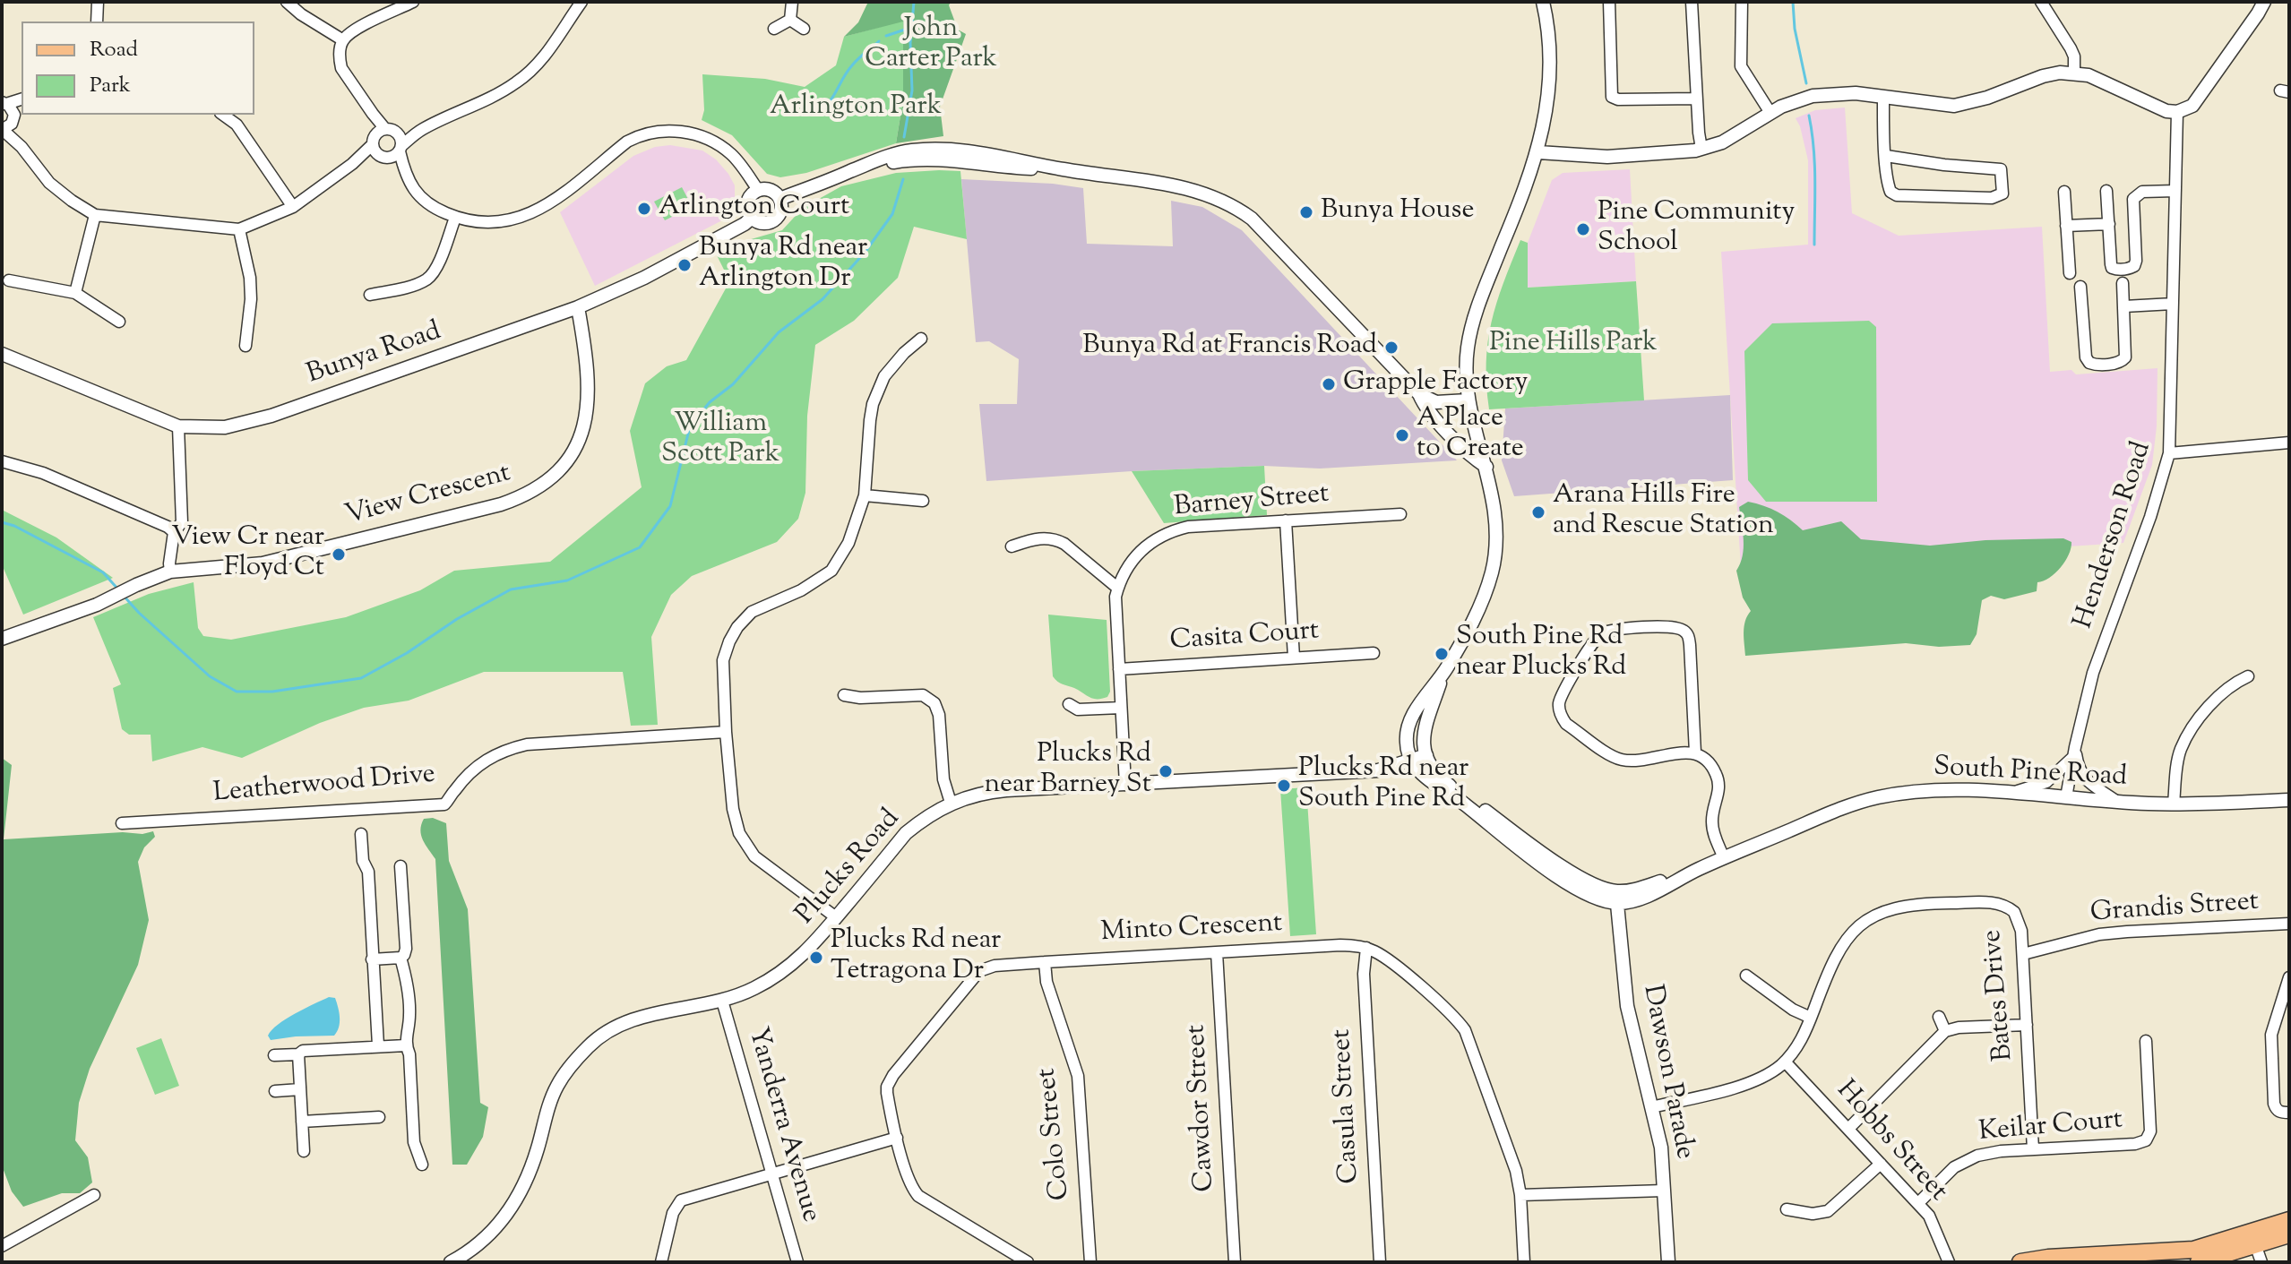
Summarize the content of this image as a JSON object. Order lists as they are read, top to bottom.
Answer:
{
  "streets": {
    "street": [
      "Bunya Road",
      "View Crescent",
      "Barney Street",
      "Henderson Road",
      "Casita Court",
      "South Pine Road",
      "Leatherwood Drive",
      "Plucks Road",
      "Grandis Street",
      "Minto Crescent",
      "Bates Drive",
      "Dawson Parade",
      "Casula Street",
      "Cawdor Street",
      "Yanderra Avenue",
      "Keilar Court",
      "Colo Street",
      "Hobbs Street"
    ]
  },
  "crossings": [
    ["Bunya Road", "View Crescent"],
    ["Barney Street", "Casita Court"],
    ["Barney Street", "Plucks Road"],
    ["Henderson Road", "South Pine Road"],
    ["South Pine Road", "Dawson Parade"],
    ["Plucks Road", "Yanderra Avenue"],
    ["Grandis Street", "Bates Drive"],
    ["Minto Crescent", "Casula Street"],
    ["Minto Crescent", "Cawdor Street"],
    ["Minto Crescent", "Colo Street"],
    ["Bates Drive", "Dawson Parade"],
    ["Bates Drive", "Keilar Court"],
    ["Bates Drive", "Hobbs Street"],
    ["Keilar Court", "Hobbs Street"]
  ],
  "parks": [
    "John Carter Park",
    "Arlington Park",
    "Pine Hills Park",
    "William Scott Park"
  ],
  "places": [
    "Arlington Court",
    "Bunya House",
    "Pine Community School",
    "Bunya Rd near Arlington Dr",
    "Bunya Rd at Francis Road",
    "Grapple Factory",
    "A Place to Create",
    "Arana Hills Fire and Rescue Station",
    "View Cr near Floyd Ct",
    "South Pine Rd near Plucks Rd",
    "Plucks Rd near Barney St",
    "Plucks Rd near South Pine Rd",
    "Plucks Rd near Tetragona Dr"
  ],
  "legend": ["Road", "Park"]
}
